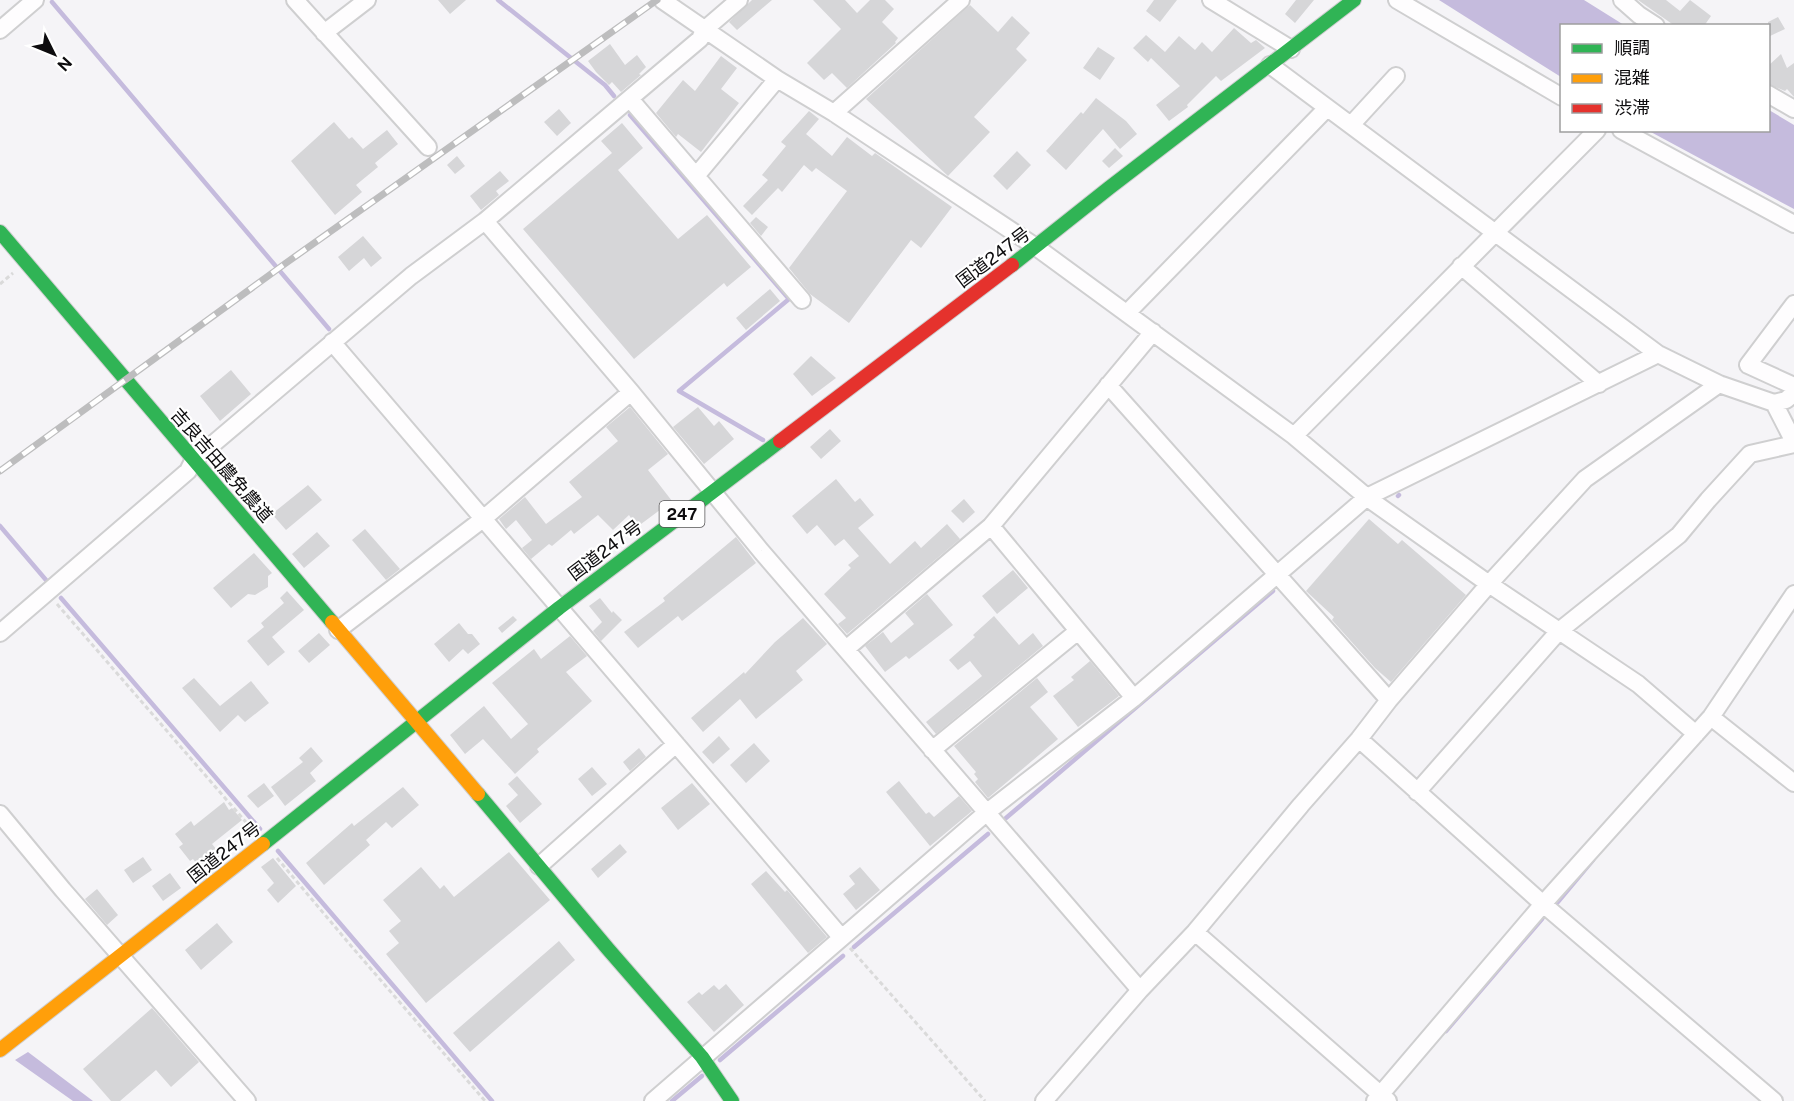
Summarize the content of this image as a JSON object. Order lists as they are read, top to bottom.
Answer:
{
  "streets": {
    "main road": ["国道247号", "吉良吉田農免農道", "247"]
  },
  "crossings": [
    ["国道247号", "吉良吉田農免農道"]
  ],
  "legend": ["順調", "混雑", "渋滞"],
  "north": "bottom right"
}
